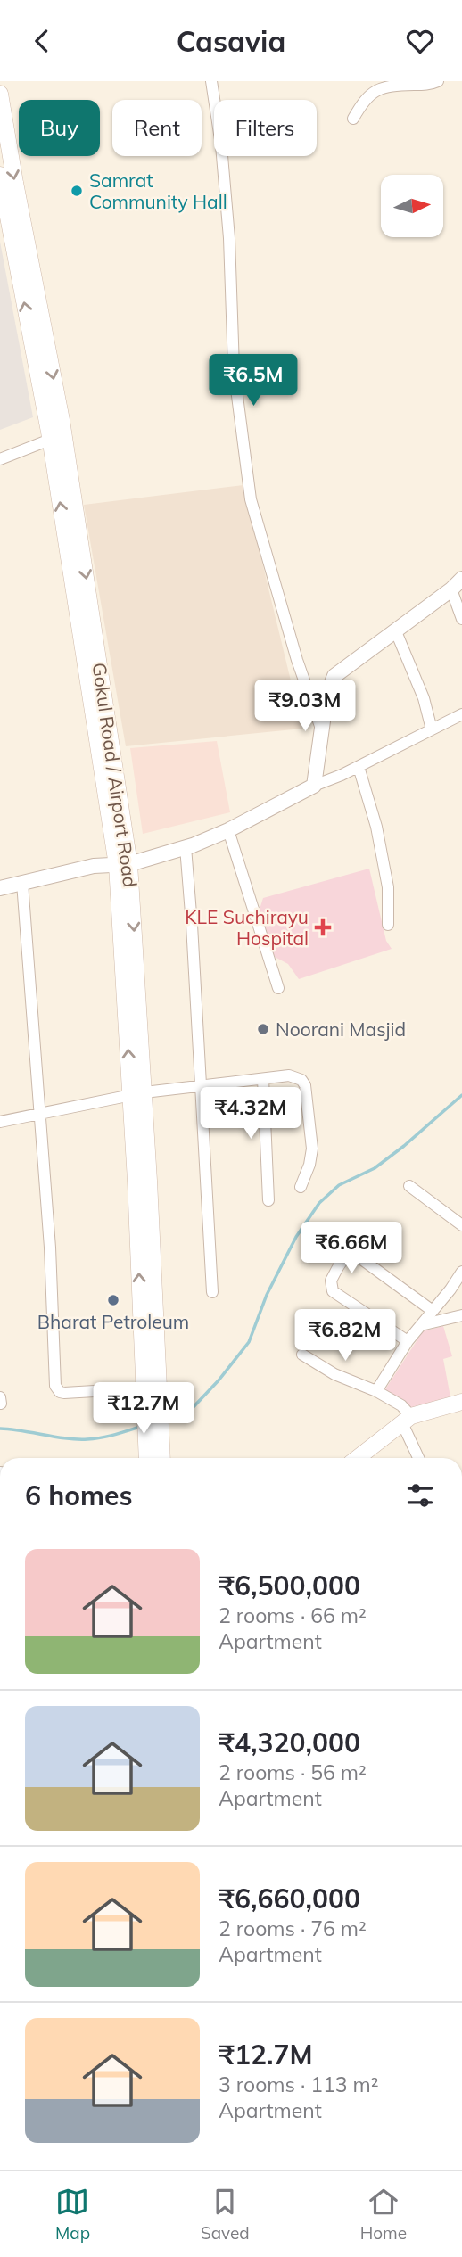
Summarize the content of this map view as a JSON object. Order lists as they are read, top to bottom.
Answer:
{
  "streets": {
    "main road": ["Gokul Road / Airport Road"]
  },
  "places": {
    "other": ["Samrat Community Hall", "Noorani Masjid", "Bharat Petroleum"],
    "health": ["KLE Suchirayu Hospital"]
  },
  "north": "right",
  "page": {
    "header": "Casavia",
    "chip": ["Buy", "Rent", "Filters"],
    "price": [
      "₹6.5M",
      "₹9.03M",
      "₹4.32M",
      "₹6.66M",
      "₹6.82M",
      "₹12.7M"
    ],
    "heading": "6 homes",
    "list": [
      {
        "name": "₹6,500,000",
        "note": "2 rooms · 66 m² · Apartment"
      },
      {
        "name": "₹4,320,000",
        "note": "2 rooms · 56 m² · Apartment"
      },
      {
        "name": "₹6,660,000",
        "note": "2 rooms · 76 m² · Apartment"
      },
      {
        "name": "₹12.7M",
        "note": "3 rooms · 113 m² · Apartment"
      }
    ],
    "tabs": ["Map", "Saved", "Home"]
  }
}
